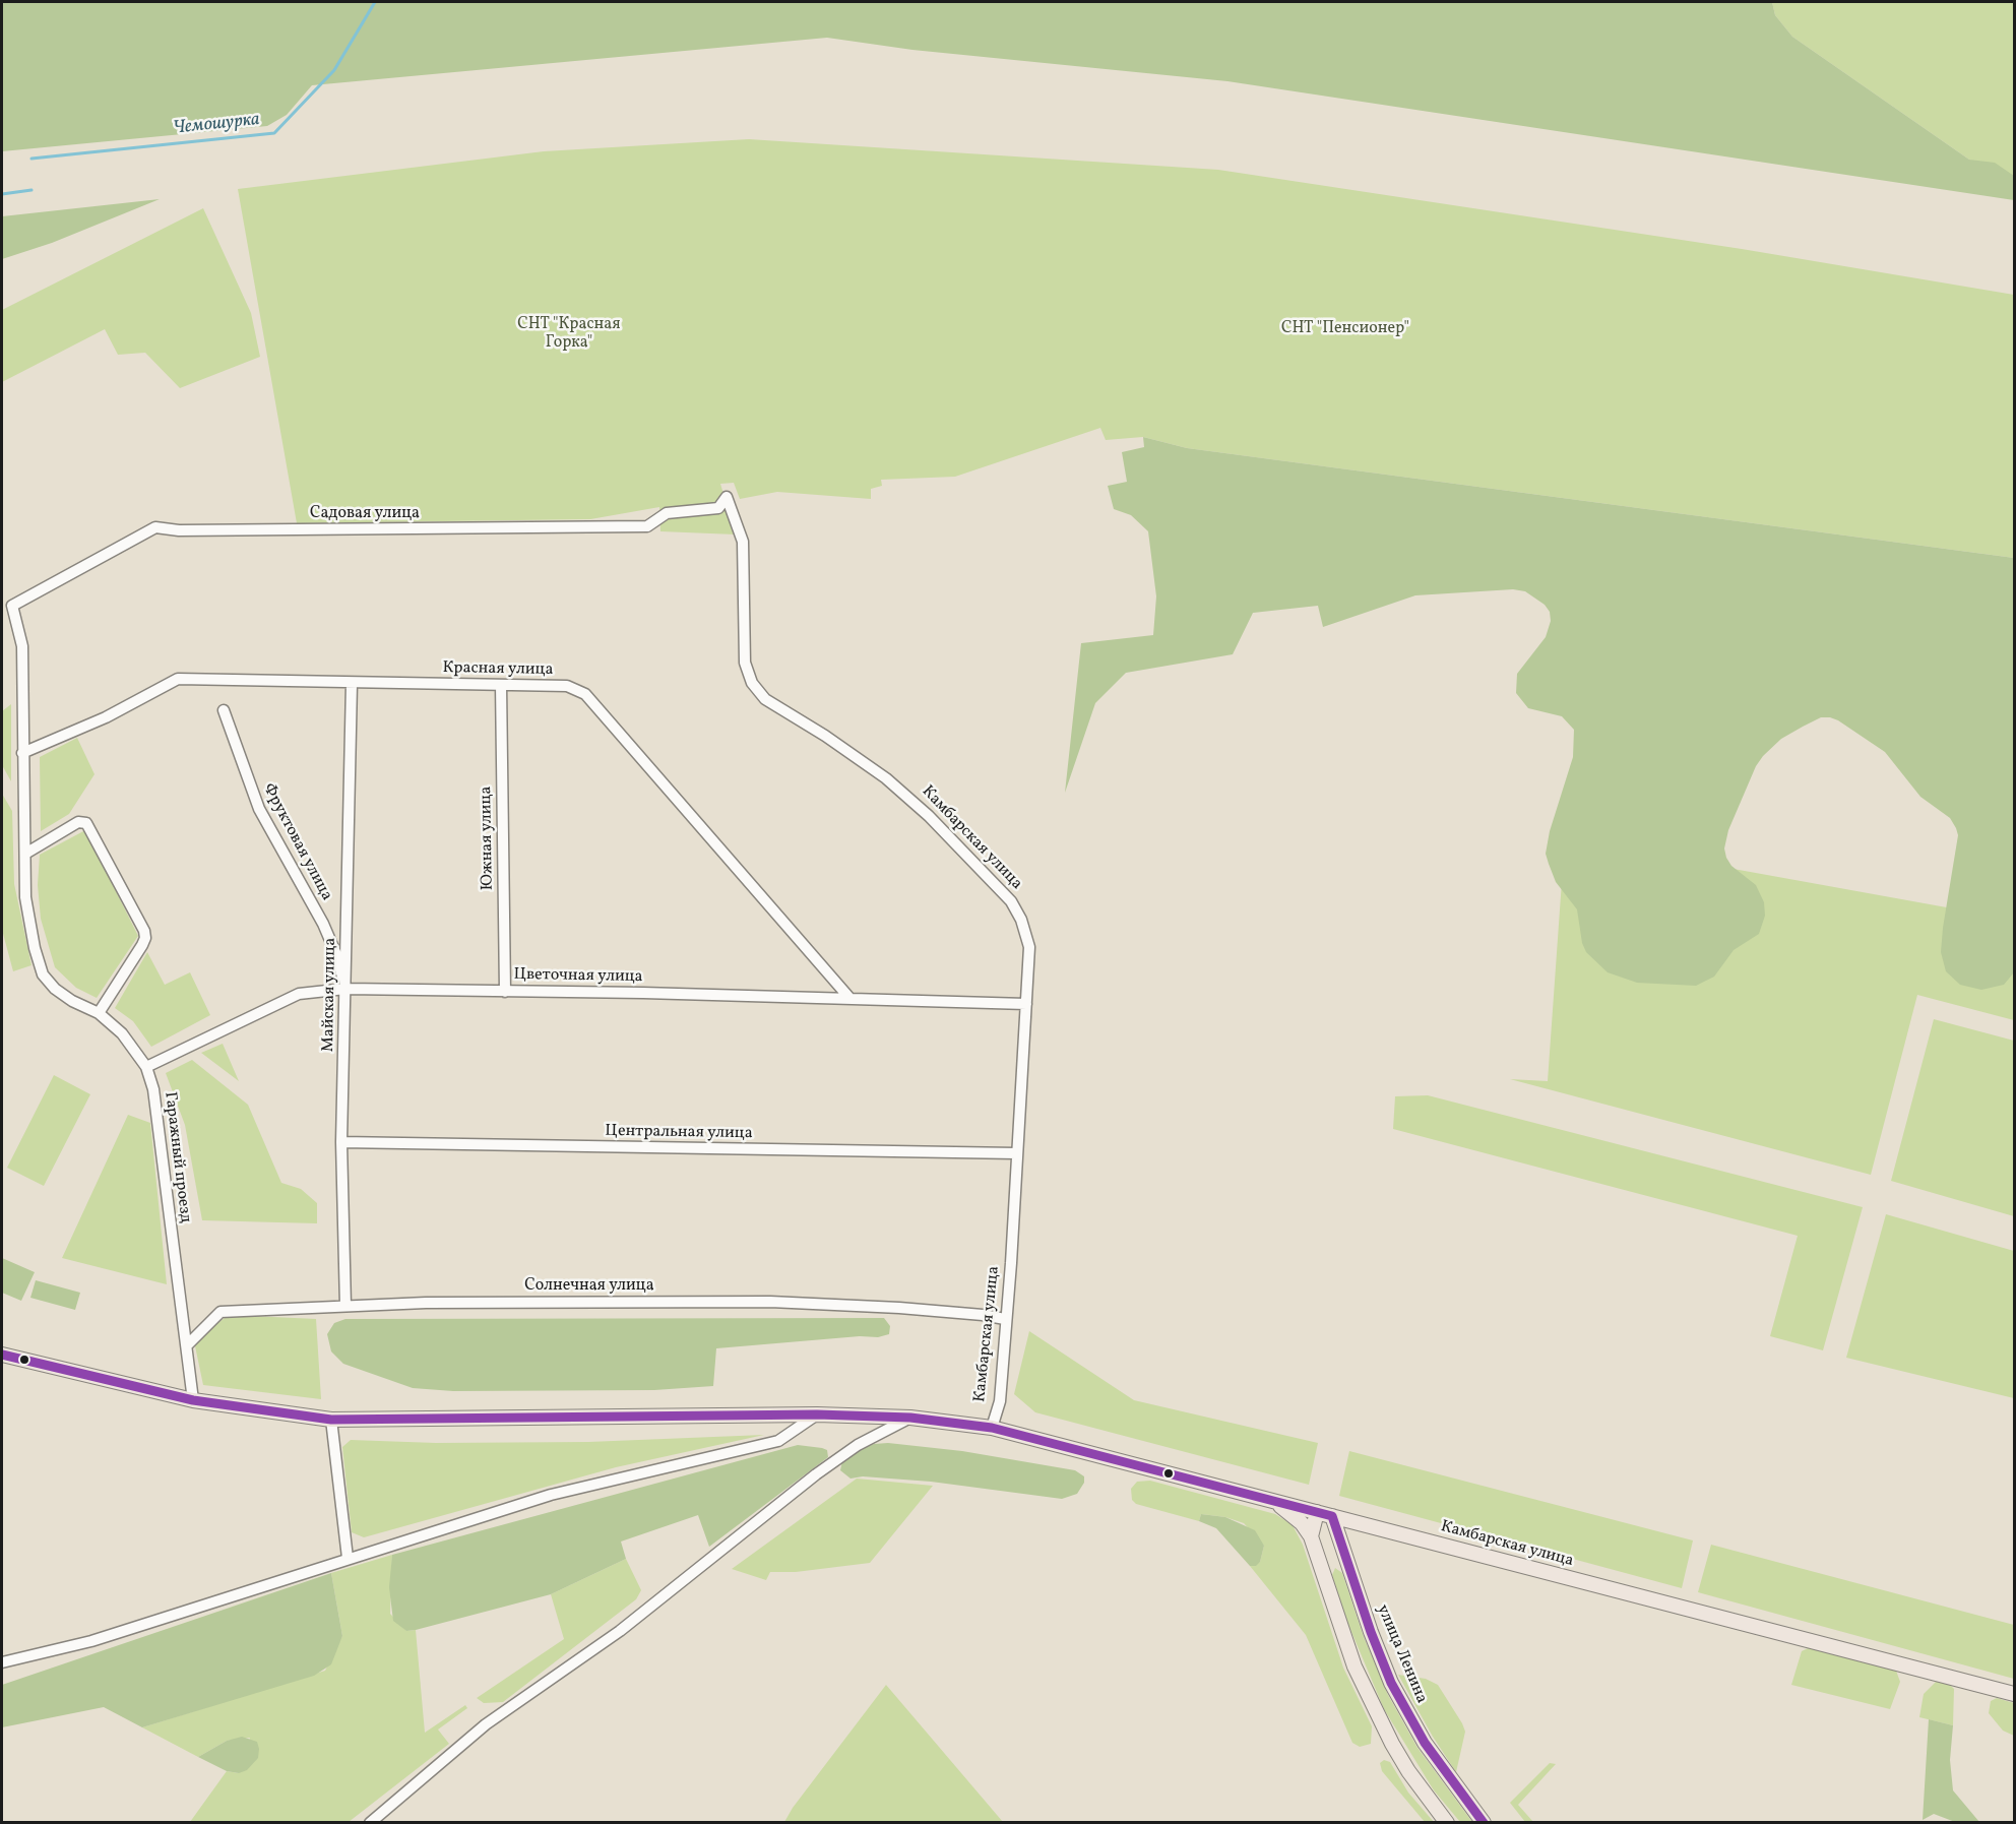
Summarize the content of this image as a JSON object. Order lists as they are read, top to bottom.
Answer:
{
  "streets": {
    "main road": ["Камбарская улица", "улица Ленина"],
    "street": [
      "Садовая улица",
      "Красная улица",
      "Южная улица",
      "Фруктовая улица",
      "Цветочная улица",
      "Майская улица",
      "Центральная улица",
      "Гаражный проезд",
      "Солнечная улица"
    ]
  },
  "crossings": [
    ["Садовая улица", "Камбарская улица"],
    ["Садовая улица", "Гаражный проезд"],
    ["Красная улица", "Южная улица"],
    ["Красная улица", "Цветочная улица"],
    ["Красная улица", "Майская улица"],
    ["Красная улица", "Гаражный проезд"],
    ["Южная улица", "Цветочная улица"],
    ["Камбарская улица", "Цветочная улица"],
    ["Камбарская улица", "Центральная улица"],
    ["Камбарская улица", "Гаражный проезд"],
    ["Камбарская улица", "Солнечная улица"],
    ["Камбарская улица", "улица Ленина"],
    ["Фруктовая улица", "Цветочная улица"],
    ["Фруктовая улица", "Майская улица"],
    ["Цветочная улица", "Майская улица"],
    ["Цветочная улица", "Гаражный проезд"],
    ["Майская улица", "Центральная улица"],
    ["Майская улица", "Солнечная улица"],
    ["Гаражный проезд", "Солнечная улица"]
  ],
  "water": ["Чемошурка"],
  "parks": ["СНТ \"Красная Горка\"", "СНТ \"Пенсионер\""]
}
